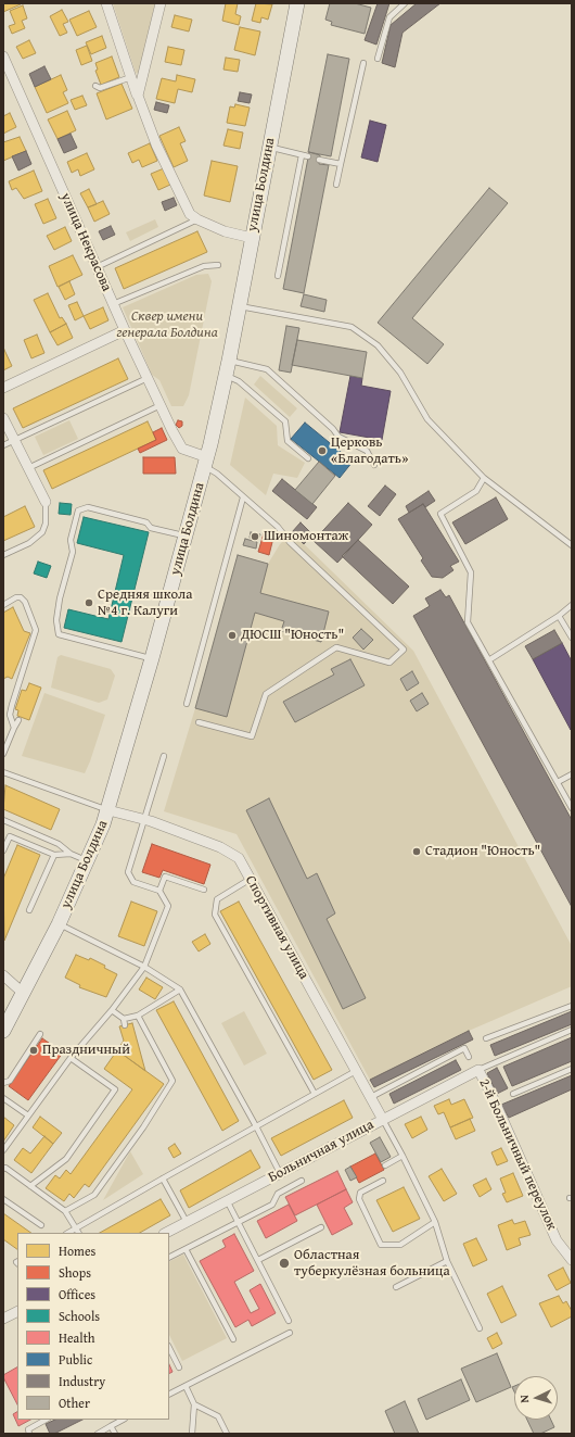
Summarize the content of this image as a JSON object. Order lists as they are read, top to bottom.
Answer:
{
  "streets": {
    "main road": ["улица Болдина"],
    "street": [
      "улица Некрасова",
      "Спортивная улица",
      "Больничная улица",
      "2-й Больничный переулок"
    ]
  },
  "crossings": [
    ["улица Болдина", "улица Некрасова"],
    ["улица Болдина", "Спортивная улица"],
    ["Спортивная улица", "Больничная улица"],
    ["Больничная улица", "2-й Больничный переулок"]
  ],
  "parks": ["Сквер имени генерала Болдина"],
  "places": [
    "Церковь «Благодать»",
    "Шиномонтаж",
    "Средняя школа №4 г. Калуги",
    "ДЮСШ \"Юность\"",
    "Стадион \"Юность\"",
    "Праздничный",
    "Областная туберкулёзная больница"
  ],
  "legend": [
    "Homes",
    "Shops",
    "Offices",
    "Schools",
    "Health",
    "Public",
    "Industry",
    "Other"
  ],
  "north": "left"
}
